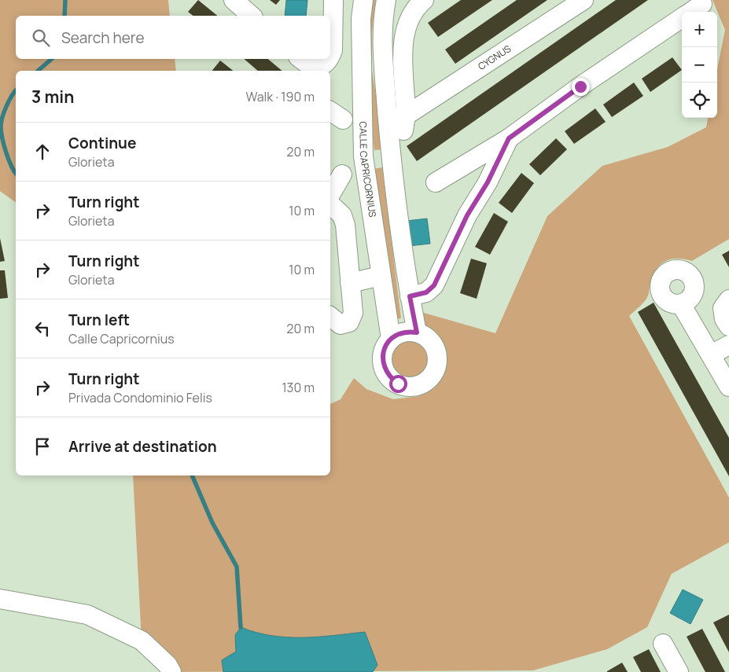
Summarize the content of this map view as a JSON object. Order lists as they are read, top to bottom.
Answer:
{
  "streets": {
    "street": ["CYGNUS", "CALLE CAPRICORNIUS"]
  },
  "page": {
    "map_buttons": ["+", "−"],
    "search": "Search here",
    "heading": ["3 min", "Walk · 190 m"],
    "list": [
      ["Continue", "Glorieta", "20 m"],
      ["Turn right", "Glorieta", "10 m"],
      ["Turn right", "Glorieta", "10 m"],
      ["Turn left", "Calle Capricornius", "20 m"],
      ["Turn right", "Privada Condominio Felis", "130 m"],
      "Arrive at destination"
    ]
  }
}
